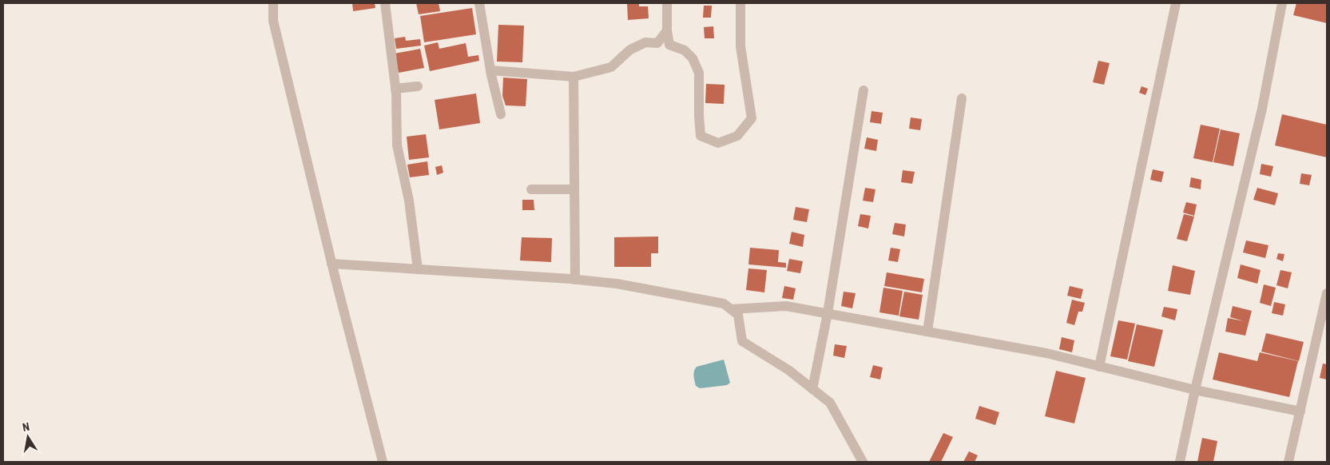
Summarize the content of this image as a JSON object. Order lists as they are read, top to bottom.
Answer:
{
  "north": "top"
}
